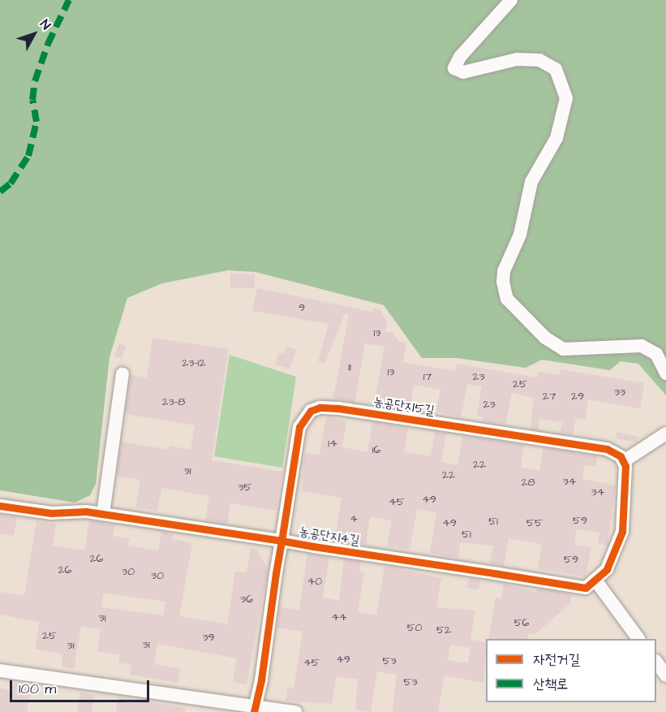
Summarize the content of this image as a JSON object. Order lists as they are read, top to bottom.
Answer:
{
  "streets": {
    "street": ["농공단지5길", "농공단지4길"]
  },
  "crossings": [
    ["농공단지5길", "농공단지4길"]
  ],
  "house_numbers": [
    "9",
    "13",
    "23-12",
    "11",
    "13",
    "17",
    "23",
    "25",
    "33",
    "27",
    "29",
    "23-8",
    "23",
    "14",
    "16",
    "22",
    "31",
    "22",
    "34",
    "28",
    "35",
    "34",
    "49",
    "45",
    "4",
    "59",
    "51",
    "49",
    "55",
    "51",
    "26",
    "59",
    "26",
    "30",
    "30",
    "40",
    "36",
    "44",
    "31",
    "56",
    "50",
    "52",
    "25",
    "39",
    "31",
    "31",
    "49",
    "53",
    "45",
    "53"
  ],
  "legend": ["자전거길", "산책로"],
  "scale_bar": "100 m",
  "north": "top right"
}
